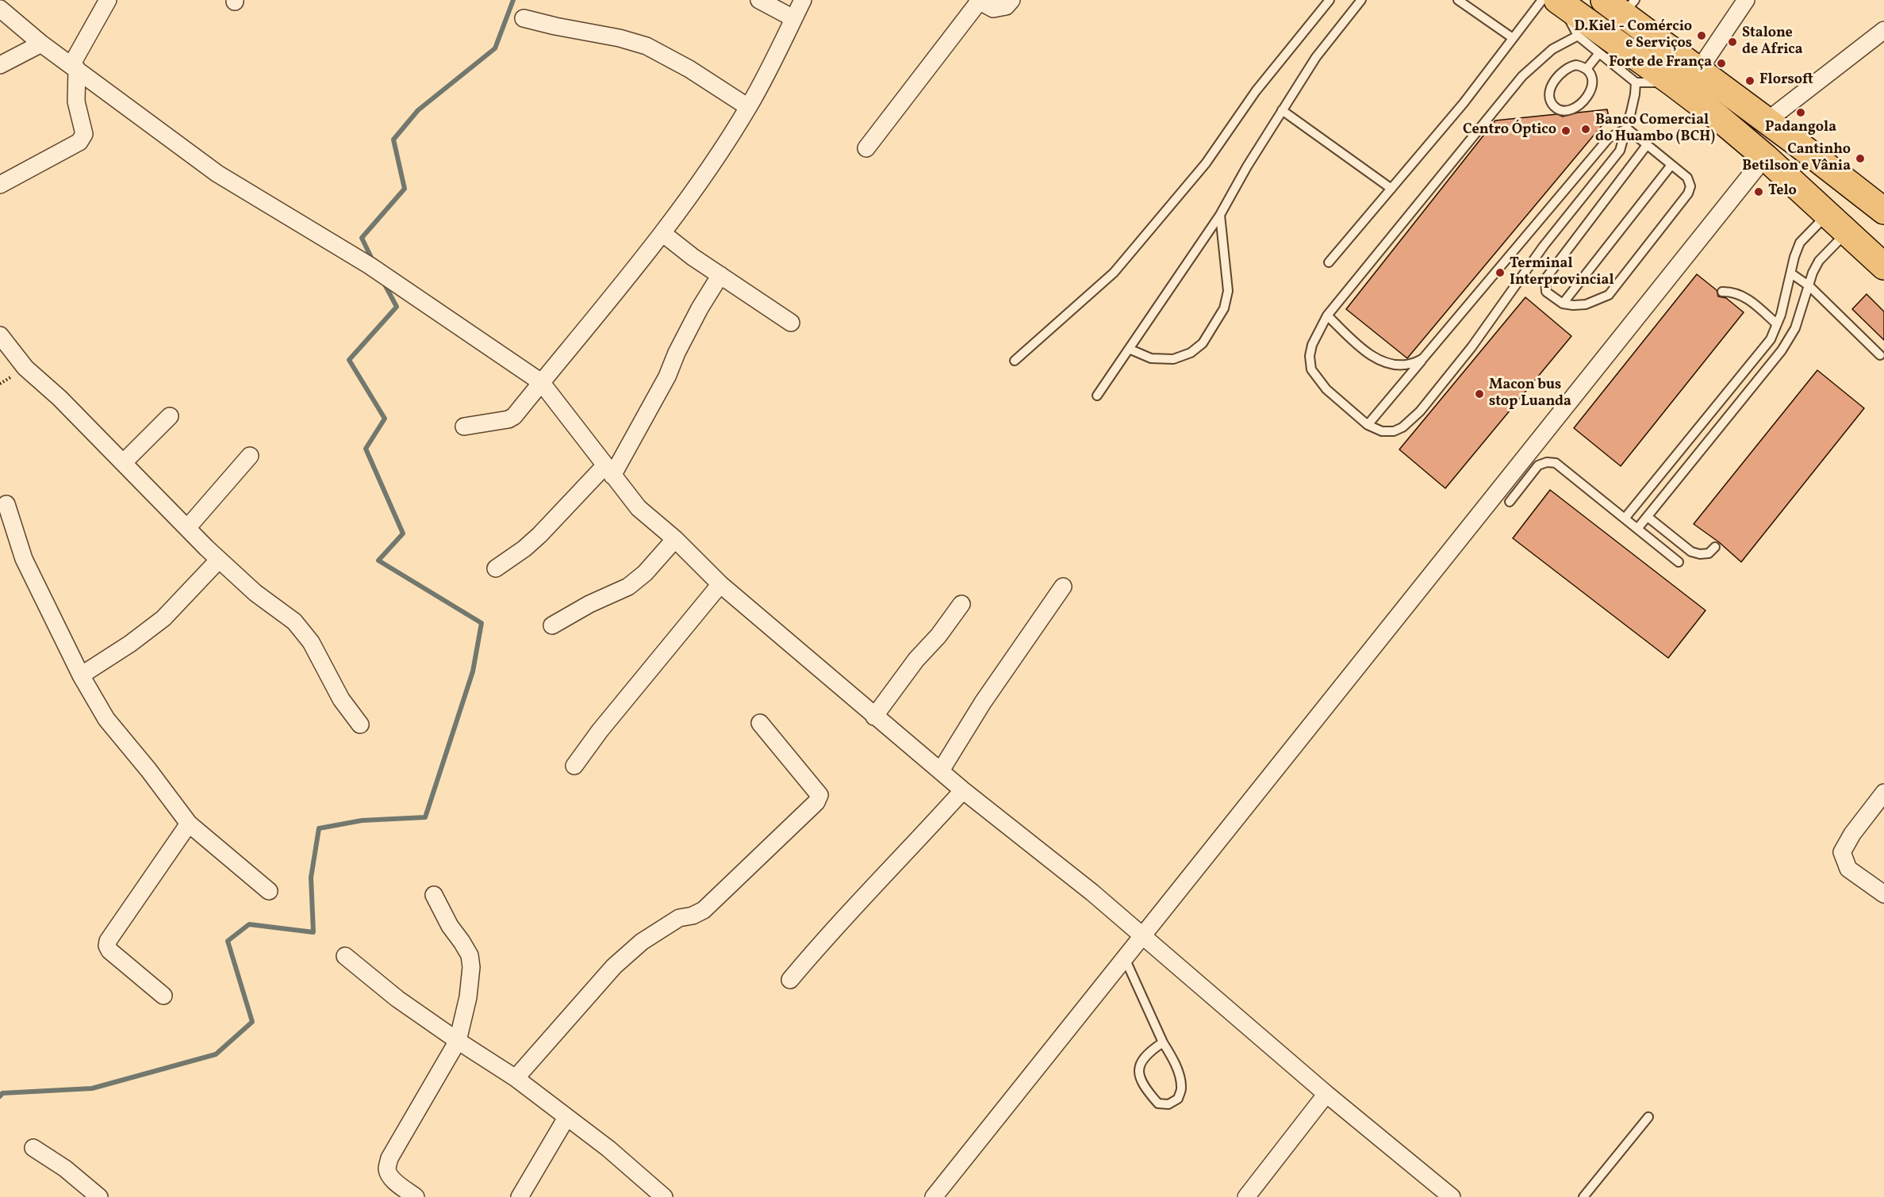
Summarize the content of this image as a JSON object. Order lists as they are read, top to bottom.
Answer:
{
  "places": [
    "D.Kiel - Comércio e Serviços",
    "Stalone de Africa",
    "Forte de França",
    "Florsoft",
    "Padangola",
    "Banco Comercial do Huambo (BCH)",
    "Centro Óptico",
    "Cantinho Betilson e Vânia",
    "Telo",
    "Terminal Interprovincial",
    "Macon bus stop Luanda"
  ]
}
